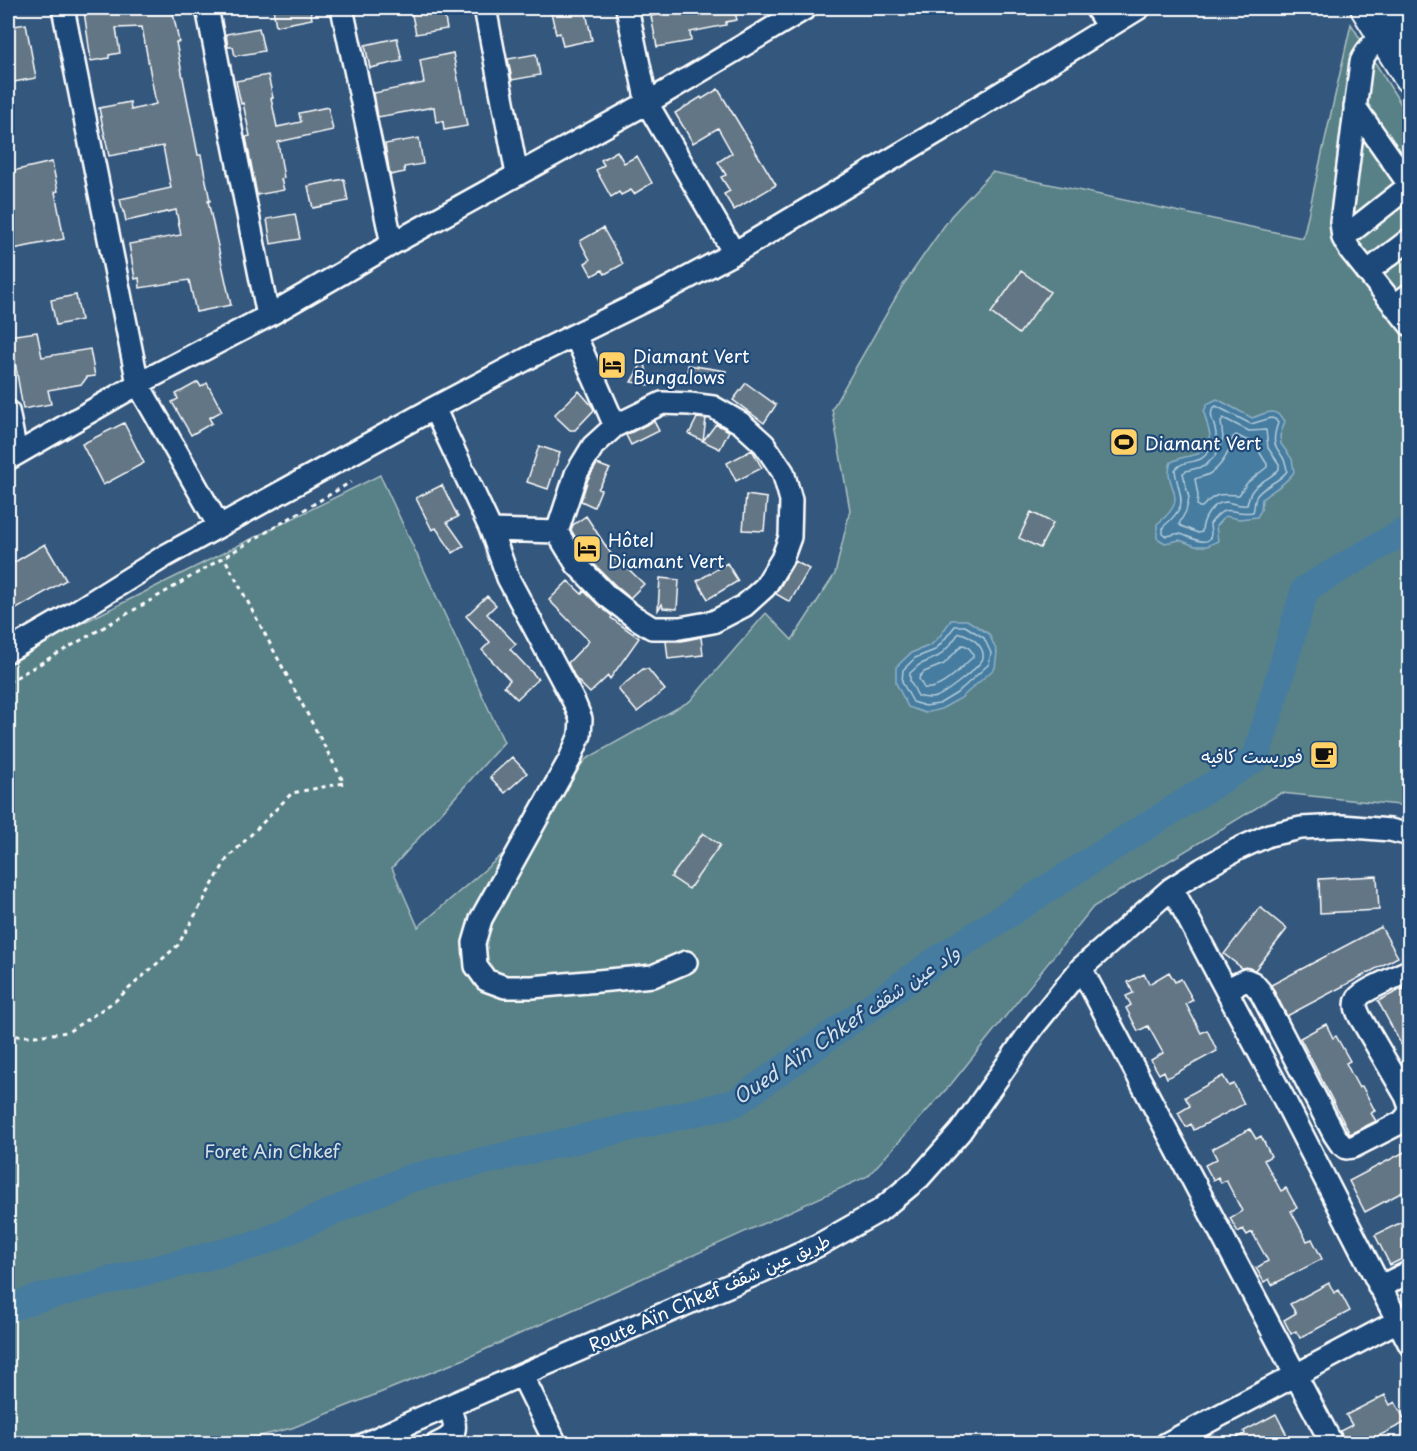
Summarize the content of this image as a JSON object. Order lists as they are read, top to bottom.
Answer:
{
  "streets": {
    "street": ["Route Aïn Chkef طريق عين شقف"]
  },
  "water": ["Oued Aïn Chkef واد عين شقف"],
  "parks": ["Foret Ain Chkef"],
  "places": {
    "hotel": ["Diamant Vert Bungalows", "Hôtel Diamant Vert"],
    "sports": ["Diamant Vert"],
    "cafe": ["فوريست كافيه"]
  }
}
